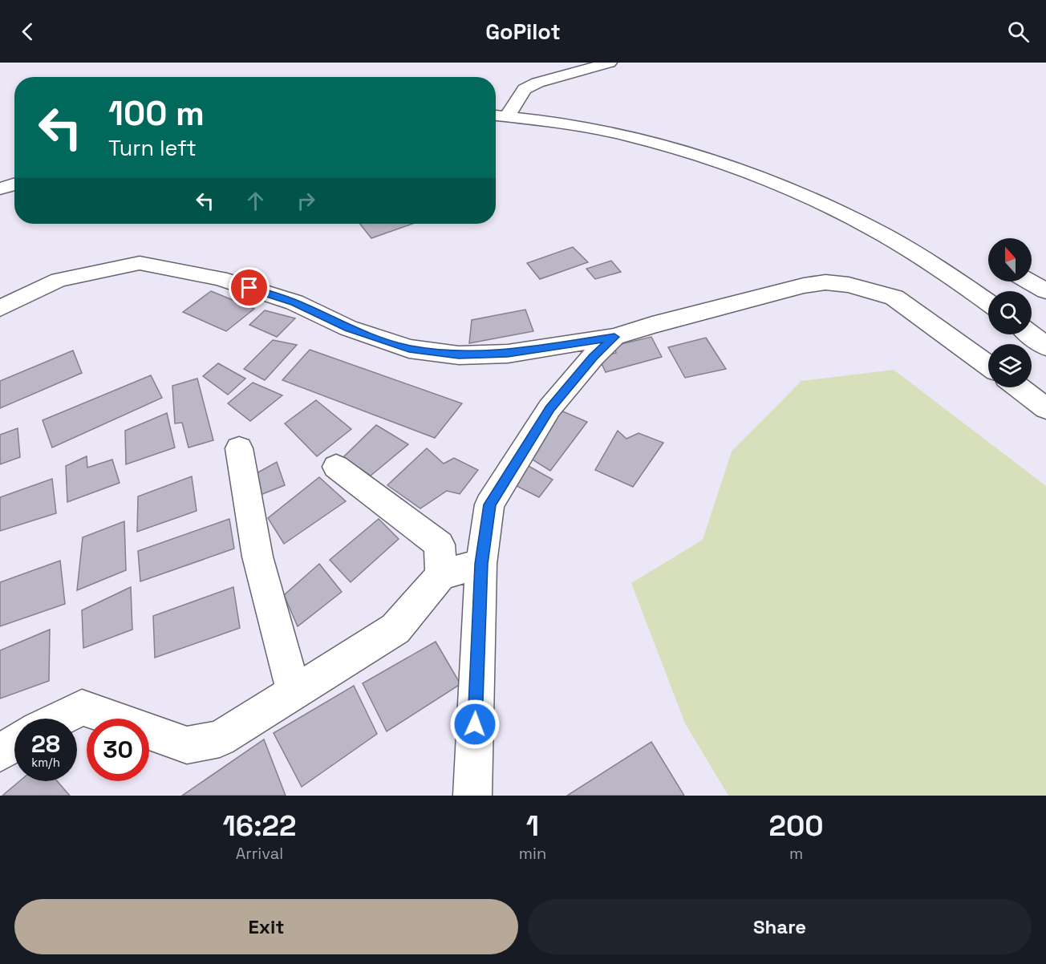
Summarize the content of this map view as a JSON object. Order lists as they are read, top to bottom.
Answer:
{
  "north": "top",
  "page": {
    "header": "GoPilot",
    "turn": ["100 m", "Turn left"],
    "speed": "28 km/h",
    "limit": "30",
    "eta": [
      "16:22",
      "Arrival",
      "1",
      "min",
      "200",
      "m"
    ],
    "buttons": ["Exit", "Share"]
  }
}
